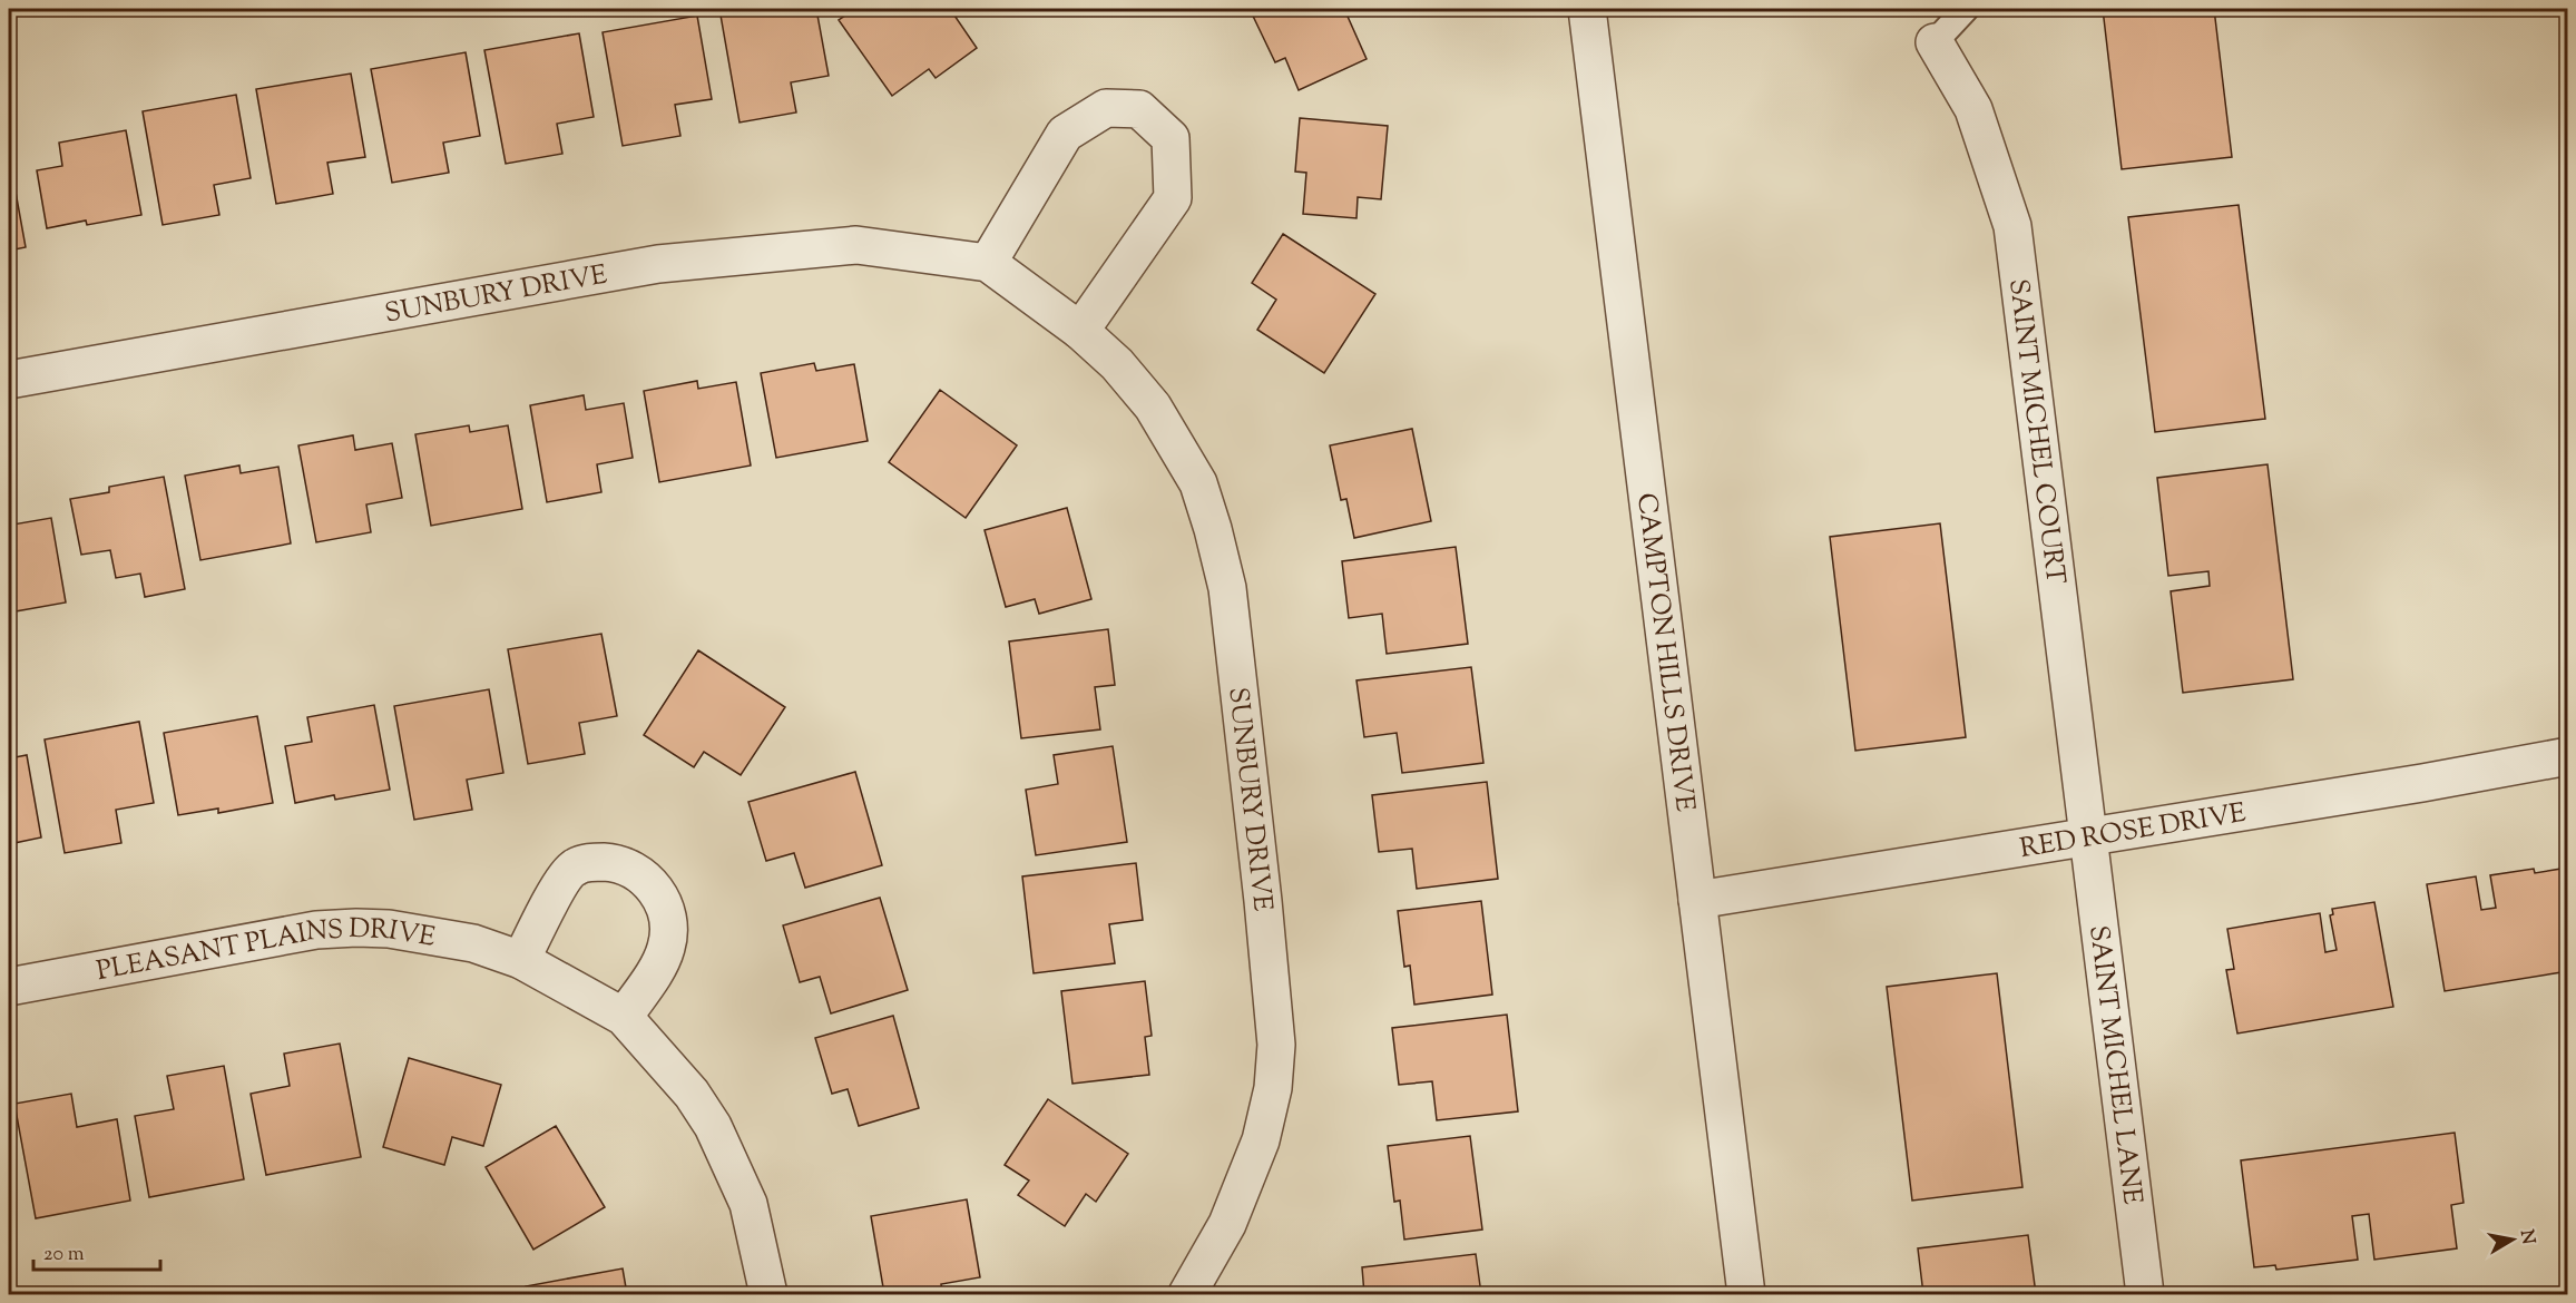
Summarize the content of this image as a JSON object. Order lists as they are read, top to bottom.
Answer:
{
  "streets": {
    "street": [
      "SUNBURY DRIVE",
      "SAINT MICHEL COURT",
      "CAMPTON HILLS DRIVE",
      "RED ROSE DRIVE",
      "PLEASANT PLAINS DRIVE",
      "SAINT MICHEL LANE"
    ]
  },
  "crossings": [
    ["SAINT MICHEL COURT", "RED ROSE DRIVE"],
    ["SAINT MICHEL COURT", "SAINT MICHEL LANE"],
    ["CAMPTON HILLS DRIVE", "RED ROSE DRIVE"],
    ["RED ROSE DRIVE", "SAINT MICHEL LANE"]
  ],
  "scale_bar": "20 m",
  "north": "right"
}
